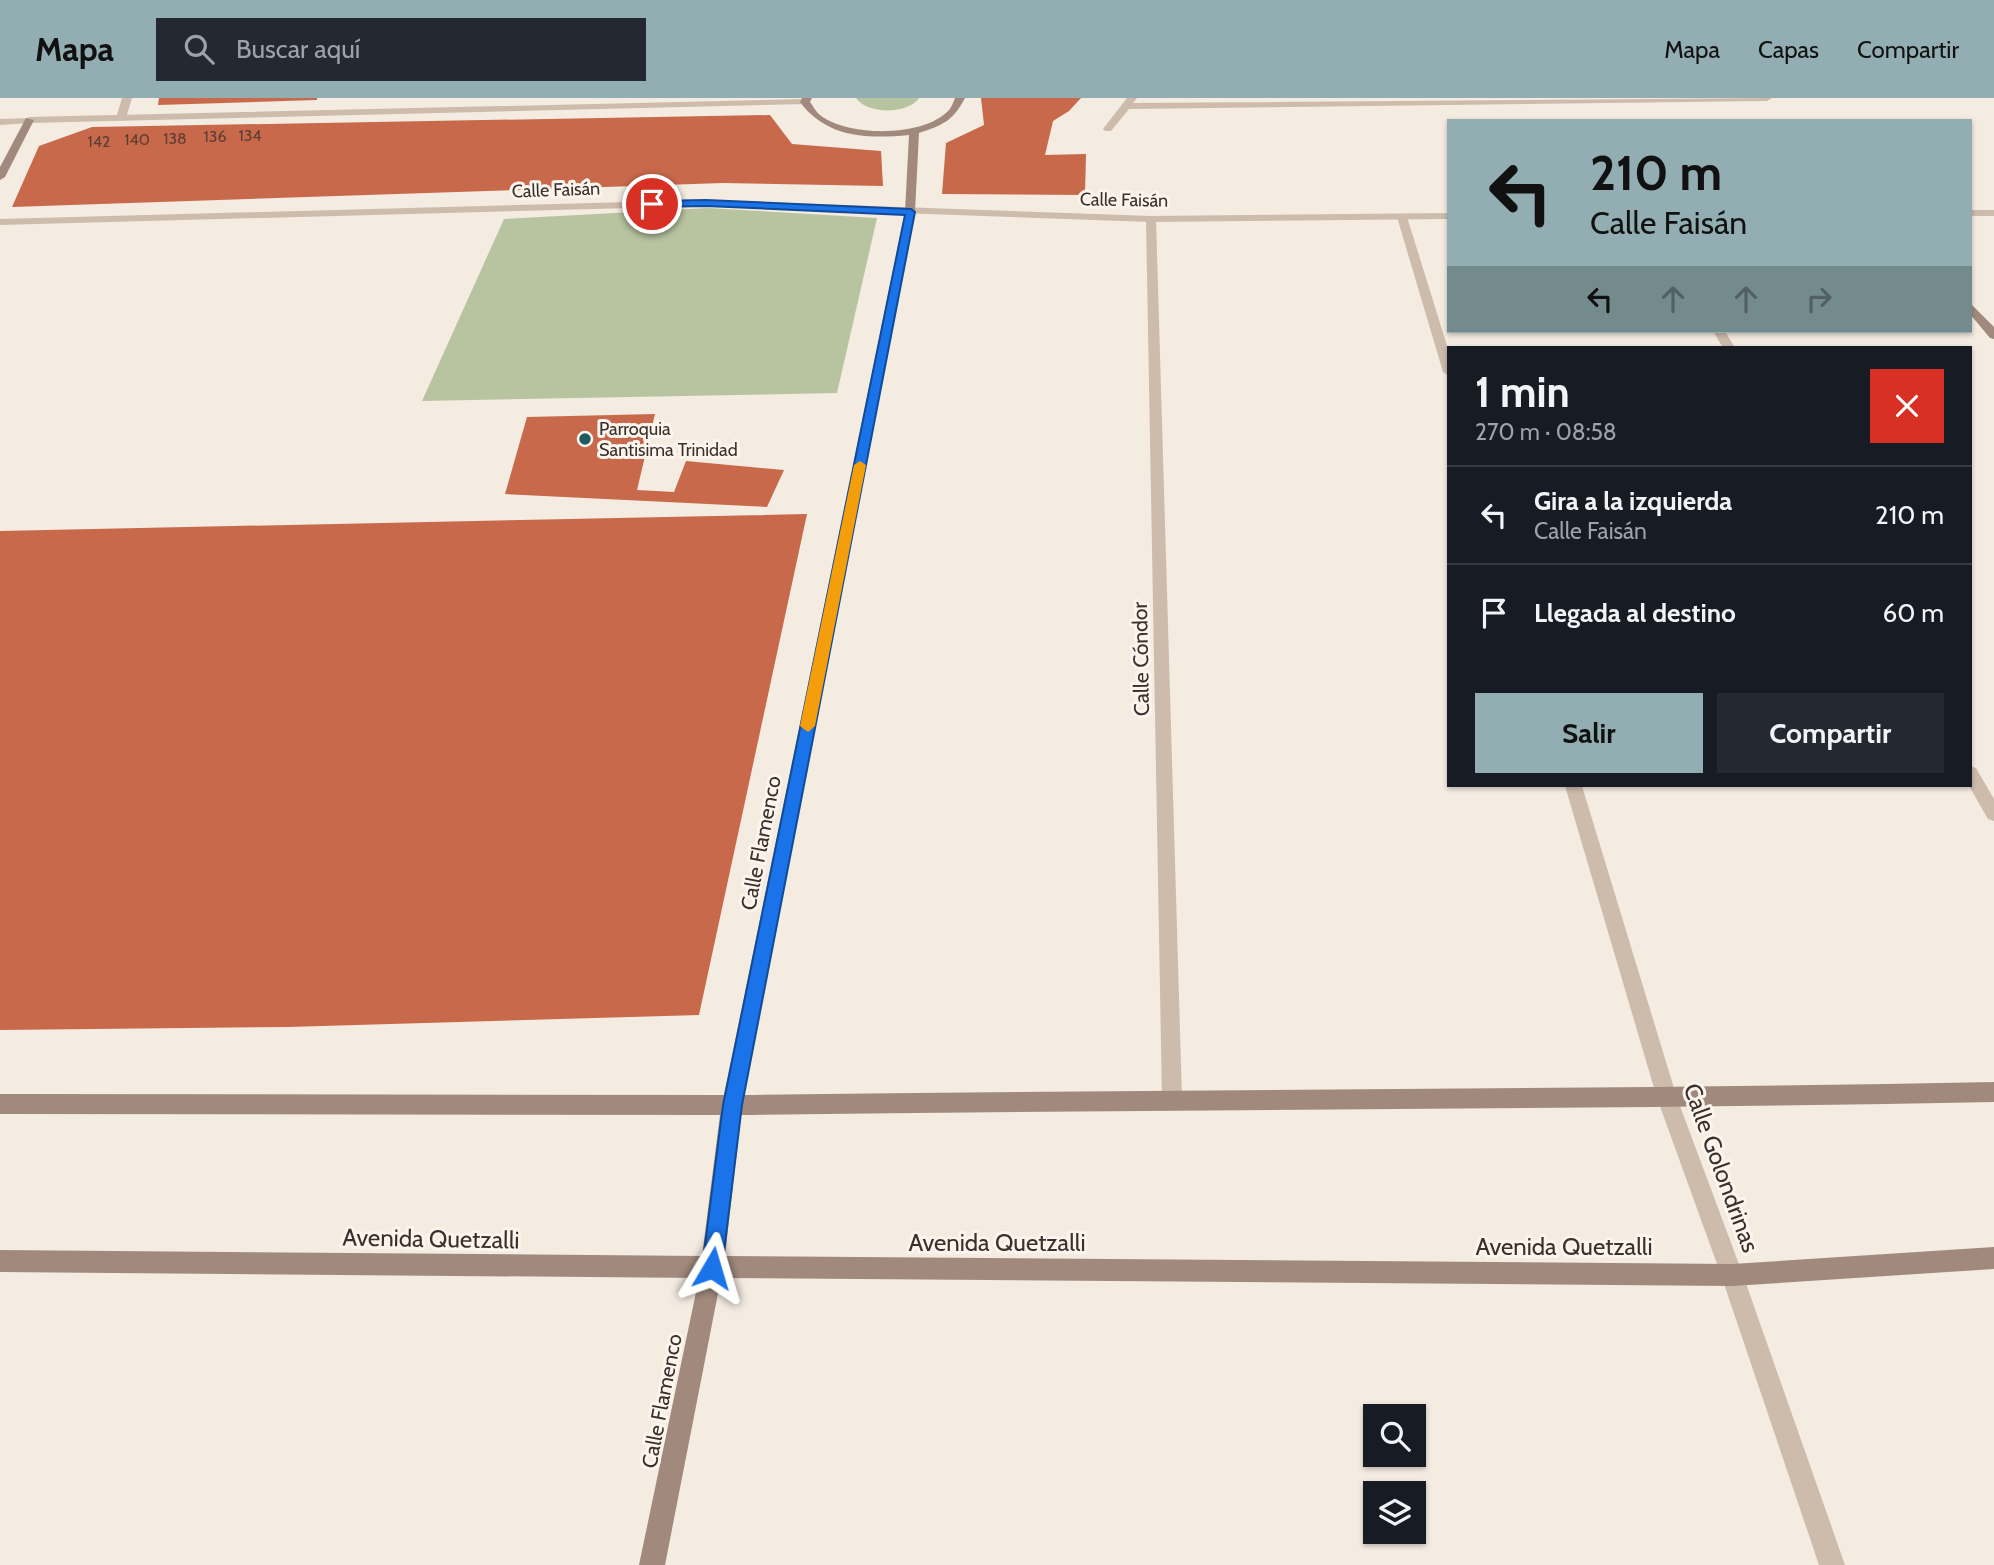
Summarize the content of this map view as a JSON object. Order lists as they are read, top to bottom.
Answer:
{
  "streets": {
    "main road": ["Calle Flamenco", "Avenida Quetzalli"],
    "street": ["Calle Faisán", "Calle Cóndor", "Calle Golondrinas"]
  },
  "crossings": [
    ["Calle Faisán", "Calle Cóndor"],
    ["Calle Faisán", "Calle Flamenco"],
    ["Calle Flamenco", "Avenida Quetzalli"],
    ["Calle Golondrinas", "Avenida Quetzalli"]
  ],
  "places": ["Parroquia Santisima Trinidad"],
  "house_numbers": [
    "134",
    "136",
    "138",
    "140",
    "142"
  ],
  "page": {
    "header": "Mapa",
    "search": "Buscar aquí",
    "nav": ["Mapa", "Capas", "Compartir"],
    "turn": ["210 m", "Calle Faisán"],
    "heading": ["1 min", "270 m · 08:58"],
    "list": [
      {
        "name": "Gira a la izquierda",
        "note": "Calle Faisán",
        "value": "210 m"
      },
      {
        "name": "Llegada al destino",
        "value": "60 m"
      }
    ],
    "buttons": ["Salir", "Compartir"]
  }
}
